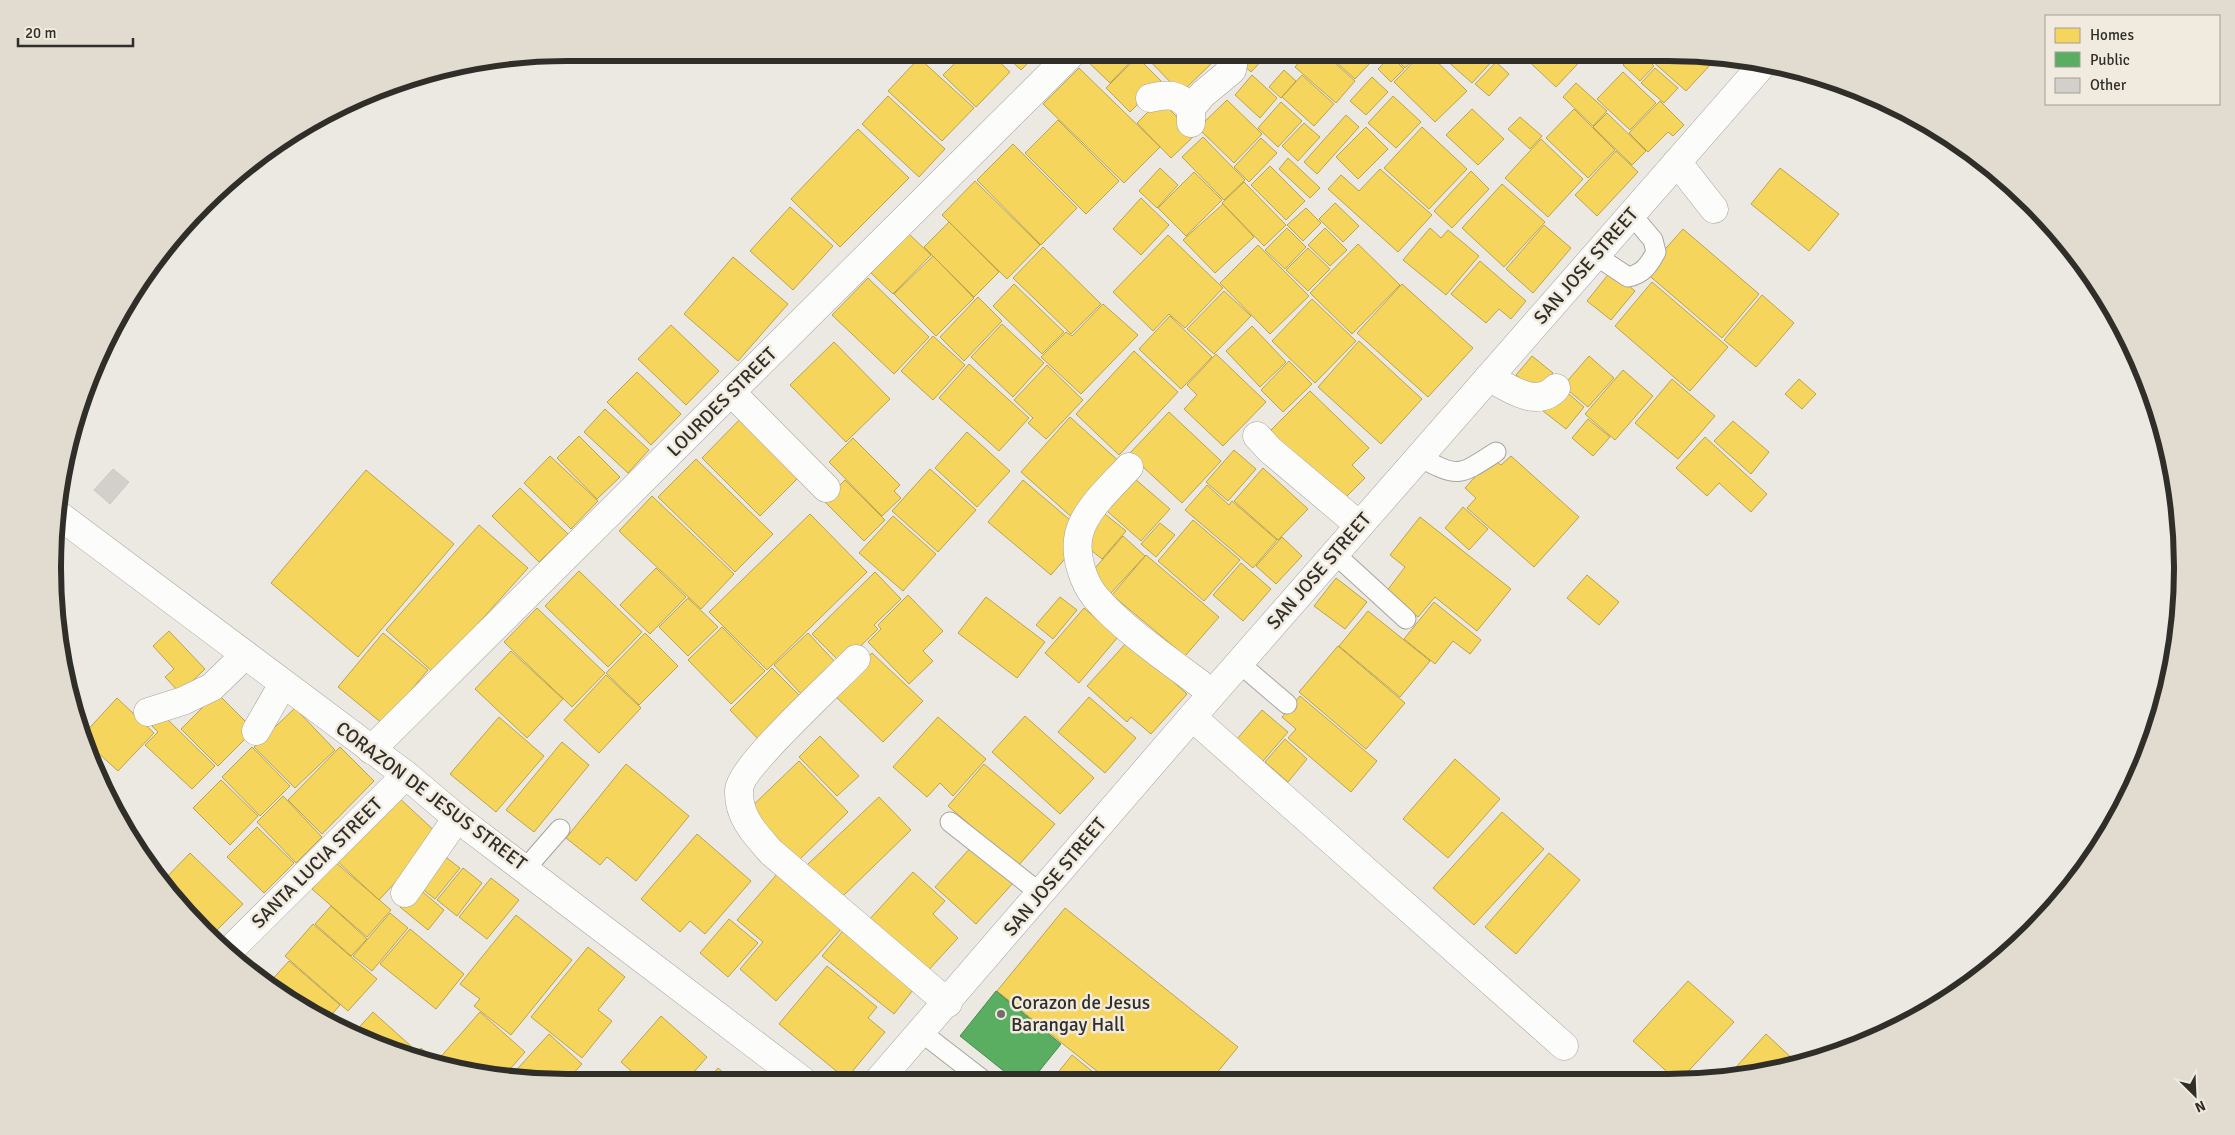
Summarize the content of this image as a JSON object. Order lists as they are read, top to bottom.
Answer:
{
  "streets": {
    "street": [
      "SAN JOSE STREET",
      "LOURDES STREET",
      "CORAZON DE JESUS STREET",
      "SANTA LUCIA STREET"
    ]
  },
  "crossings": [
    ["LOURDES STREET", "CORAZON DE JESUS STREET"],
    ["CORAZON DE JESUS STREET", "SANTA LUCIA STREET"]
  ],
  "places": ["Corazon de Jesus Barangay Hall"],
  "legend": ["Homes", "Public", "Other"],
  "scale_bar": "20 m",
  "north": "bottom right"
}
